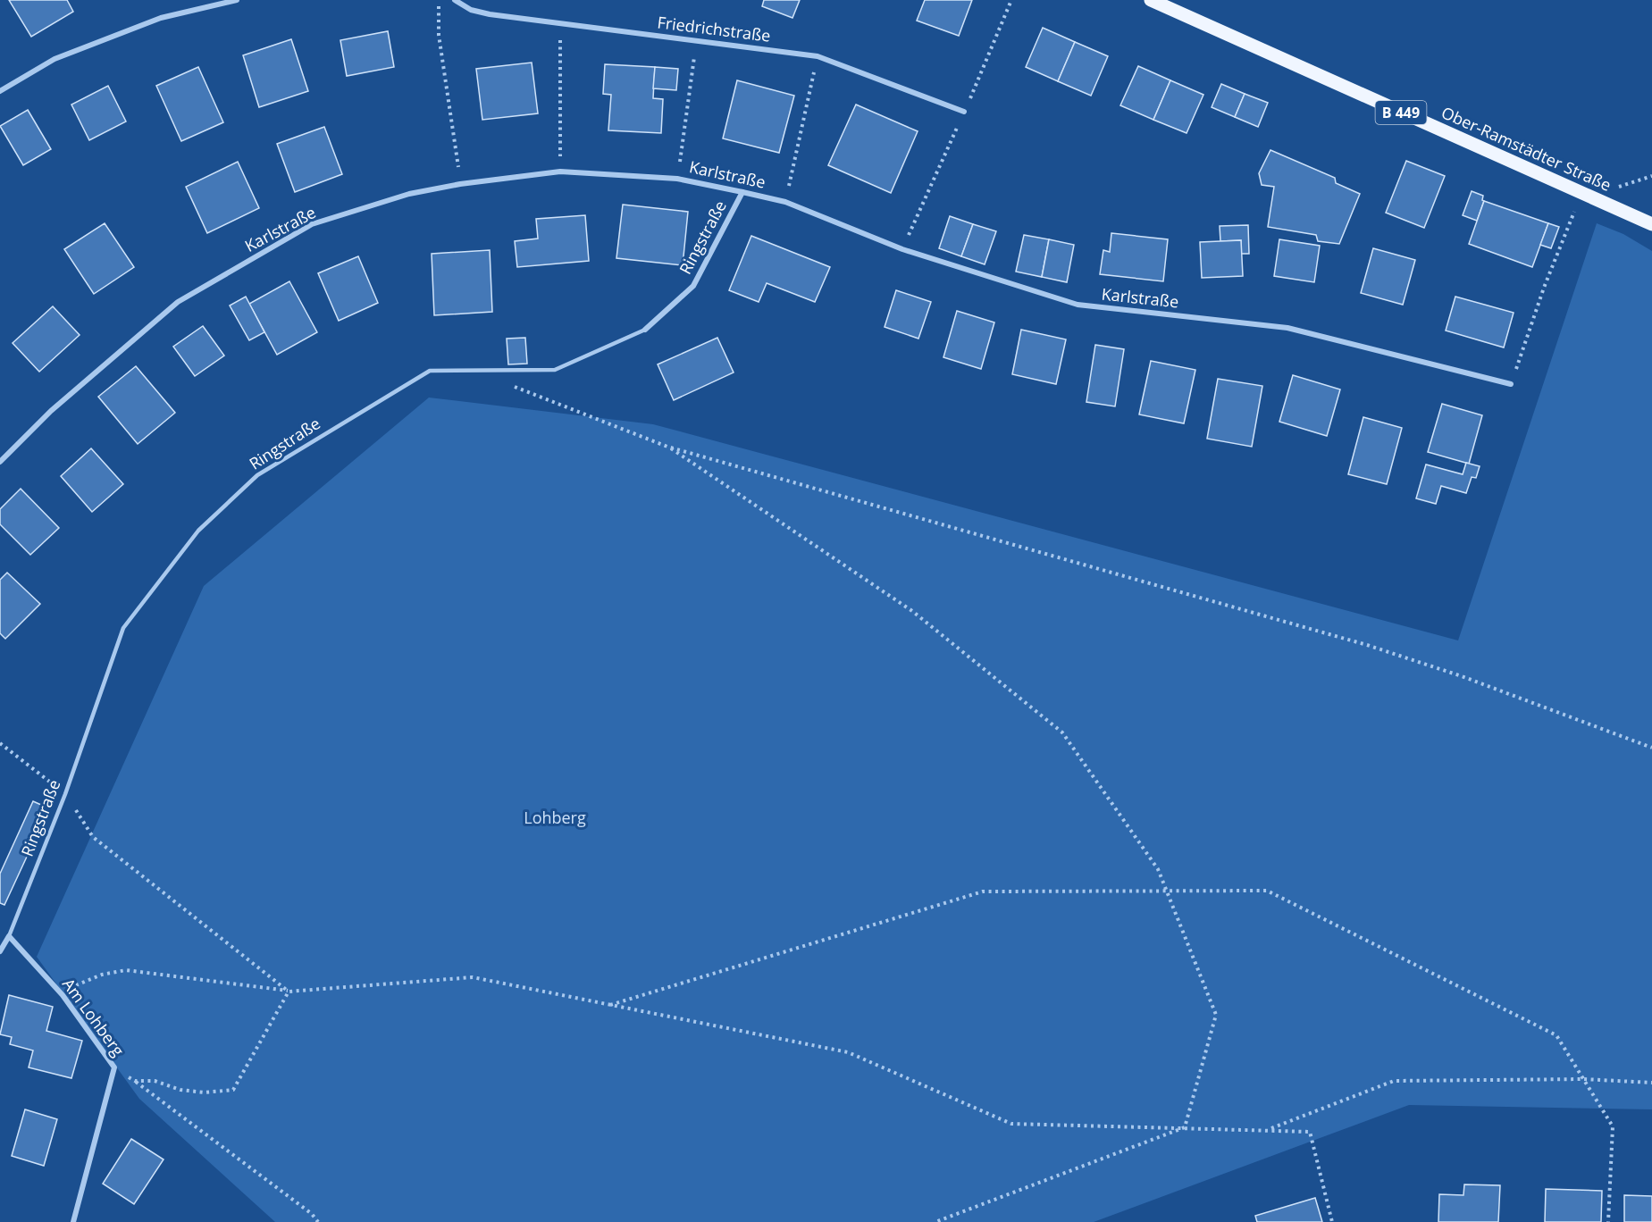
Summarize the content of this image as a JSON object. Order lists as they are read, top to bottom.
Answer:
{
  "streets": {
    "main road": ["B 449", "Ober-Ramstädter Straße"],
    "street": [
      "Friedrichstraße",
      "Karlstraße",
      "Ringstraße",
      "Am Lohberg"
    ]
  },
  "crossings": [
    ["Karlstraße", "Ringstraße"],
    ["Ringstraße", "Am Lohberg"]
  ],
  "parks": ["Lohberg"]
}
